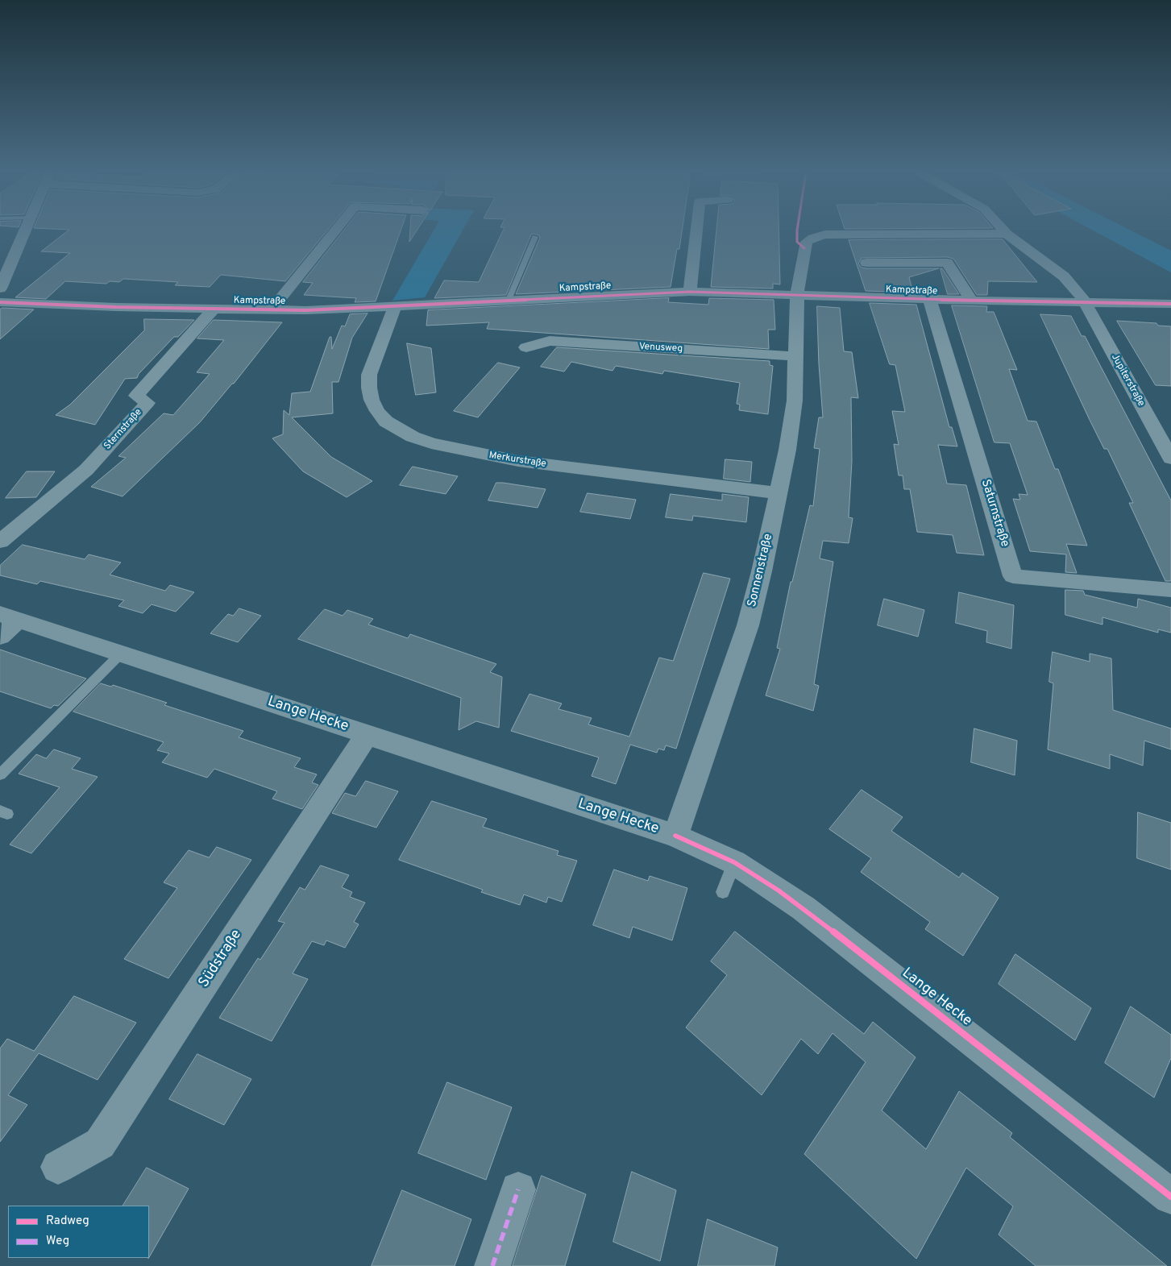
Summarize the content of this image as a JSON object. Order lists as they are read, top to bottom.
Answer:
{
  "streets": {
    "street": [
      "Kampstraße",
      "Venusweg",
      "Jupiterstraße",
      "Sternstraße",
      "Merkurstraße",
      "Saturnstraße",
      "Sonnenstraße",
      "Lange Hecke",
      "Südstraße"
    ]
  },
  "crossings": [
    ["Kampstraße", "Jupiterstraße"],
    ["Kampstraße", "Sternstraße"],
    ["Kampstraße", "Merkurstraße"],
    ["Kampstraße", "Saturnstraße"],
    ["Kampstraße", "Sonnenstraße"],
    ["Venusweg", "Sonnenstraße"],
    ["Jupiterstraße", "Sonnenstraße"],
    ["Merkurstraße", "Sonnenstraße"],
    ["Sonnenstraße", "Lange Hecke"],
    ["Lange Hecke", "Südstraße"]
  ],
  "legend": ["Radweg", "Weg"]
}
